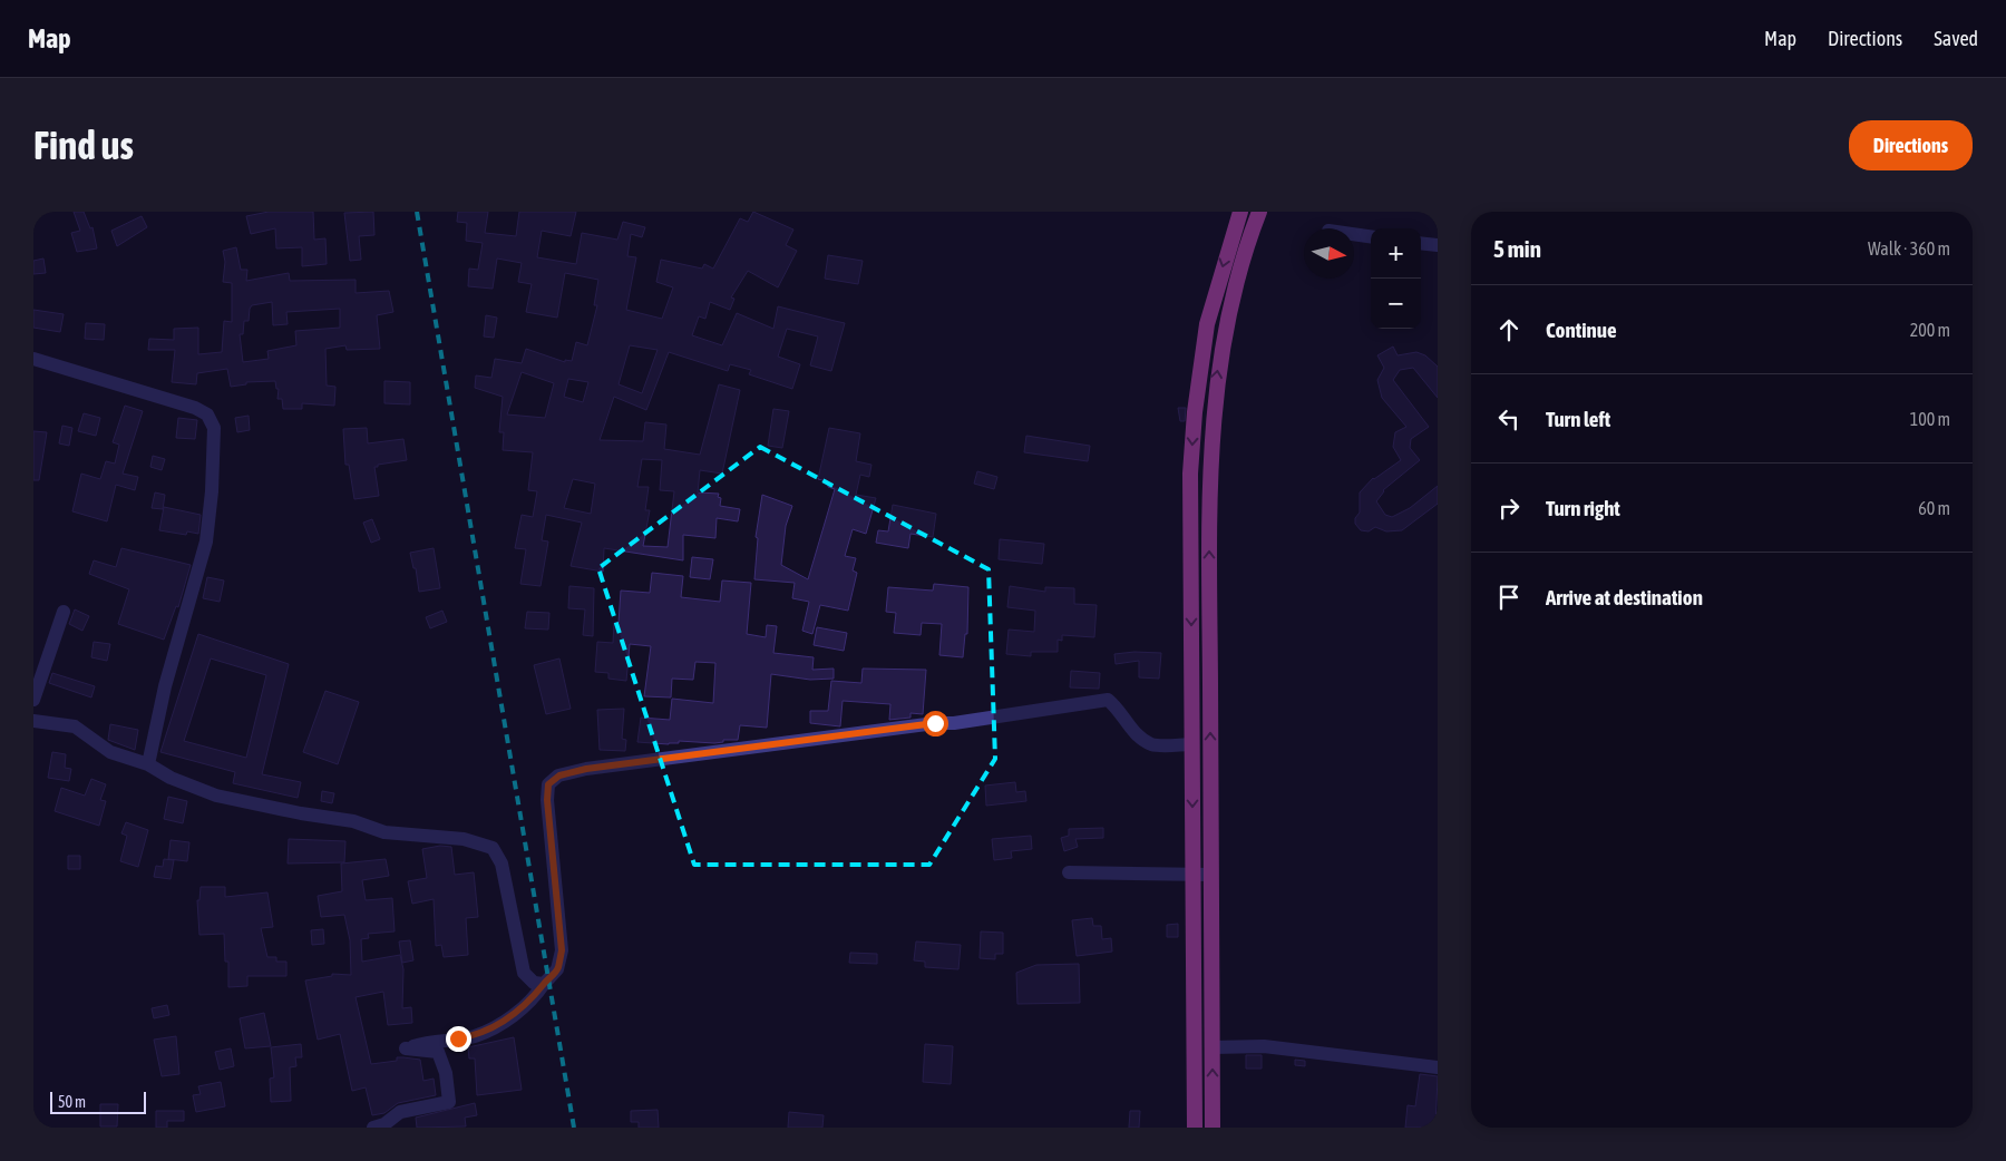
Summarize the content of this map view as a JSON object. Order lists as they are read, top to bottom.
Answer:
{
  "scale_bar": "50 m",
  "north": "right",
  "page": {
    "header": "Map",
    "nav": ["Map", "Directions", "Saved"],
    "buttons": "Directions",
    "title": "Find us",
    "heading": ["5 min", "Walk · 360 m"],
    "map_buttons": ["+", "−"],
    "list": [
      ["Continue", "200 m"],
      ["Turn left", "100 m"],
      ["Turn right", "60 m"],
      "Arrive at destination"
    ],
    "scale": "50 m"
  }
}
